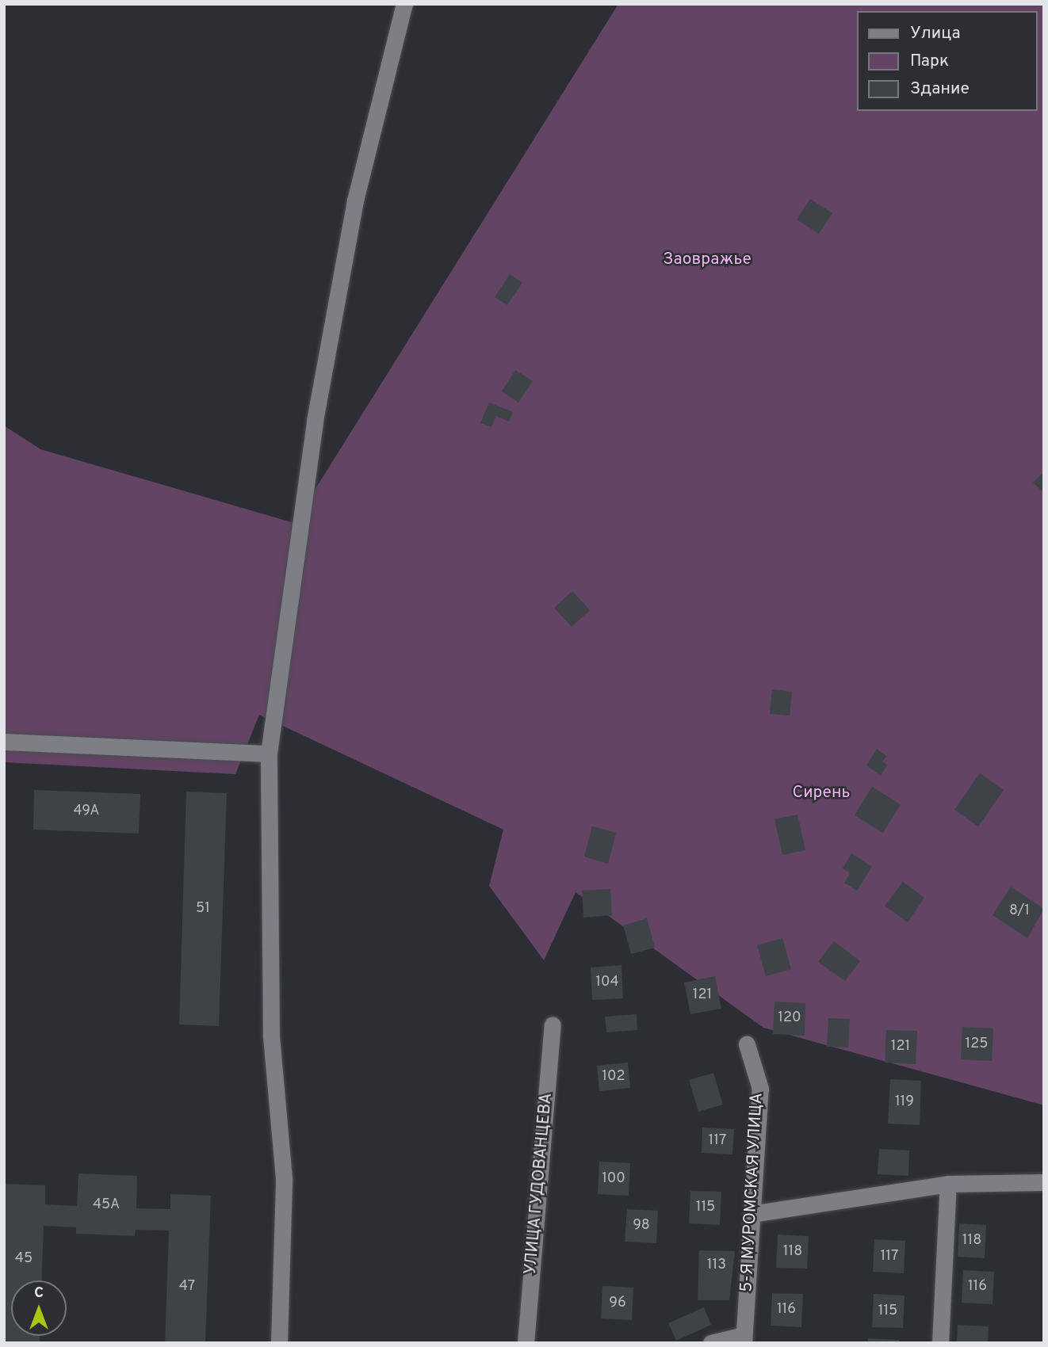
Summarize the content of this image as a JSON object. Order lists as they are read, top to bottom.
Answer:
{
  "streets": {
    "street": ["УЛИЦА ГУДОВАНЦЕВА", "5-Я МУРОМСКАЯ УЛИЦА"]
  },
  "parks": ["Заовражье", "Сирень"],
  "house_numbers": [
    "49А",
    "51",
    "8/1",
    "104",
    "121",
    "120",
    "125",
    "121",
    "102",
    "119",
    "117",
    "100",
    "45А",
    "115",
    "98",
    "118",
    "118",
    "117",
    "45",
    "113",
    "47",
    "116",
    "96",
    "116",
    "115"
  ],
  "legend": ["Улица", "Парк", "Здание"],
  "north": "top"
}
